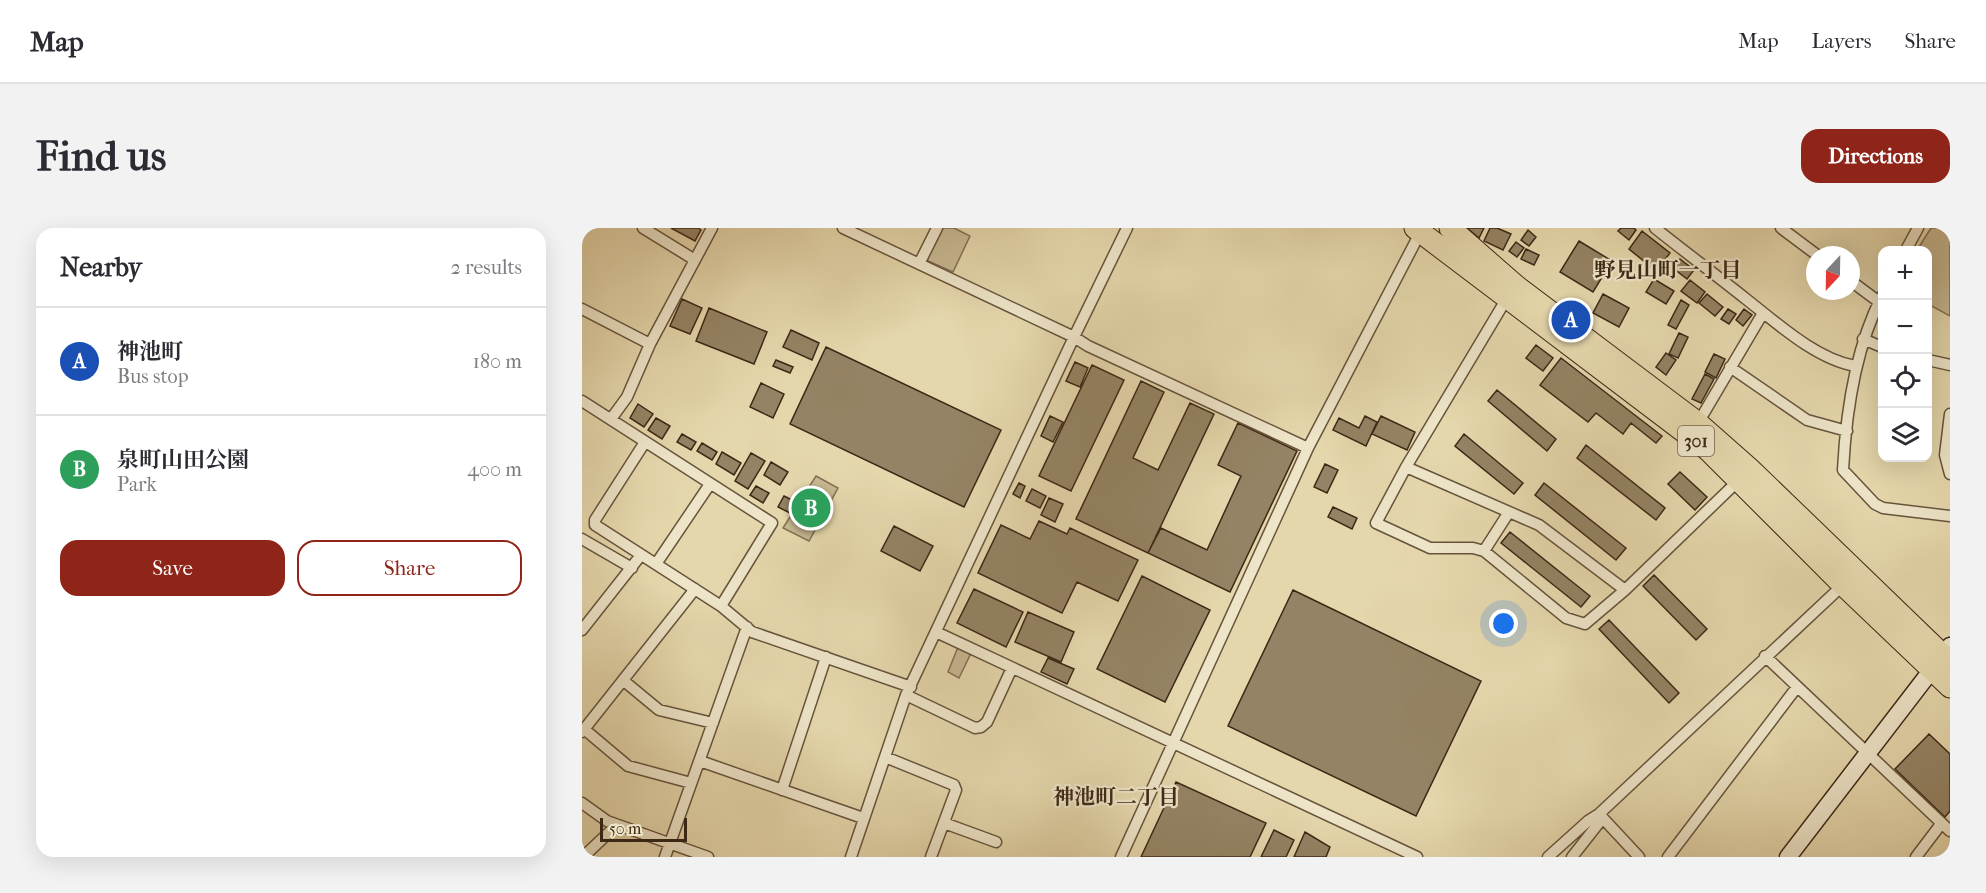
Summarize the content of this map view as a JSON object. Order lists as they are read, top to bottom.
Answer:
{
  "streets": {
    "highway": ["301"]
  },
  "districts": ["野見山町一丁目", "神池町二丁目"],
  "scale_bar": "50 m",
  "north": "bottom",
  "page": {
    "header": "Map",
    "nav": ["Map", "Layers", "Share"],
    "buttons": [
      "Directions",
      ["Save", "Share"]
    ],
    "title": "Find us",
    "heading": ["Nearby", "2 results"],
    "map_buttons": ["+", "−"],
    "pins": ["A", "B"],
    "list": [
      {
        "mark": "A",
        "name": "神池町",
        "note": "Bus stop",
        "value": "180 m"
      },
      {
        "mark": "B",
        "name": "泉町山田公園",
        "note": "Park",
        "value": "400 m"
      }
    ],
    "scale": "50 m"
  }
}
